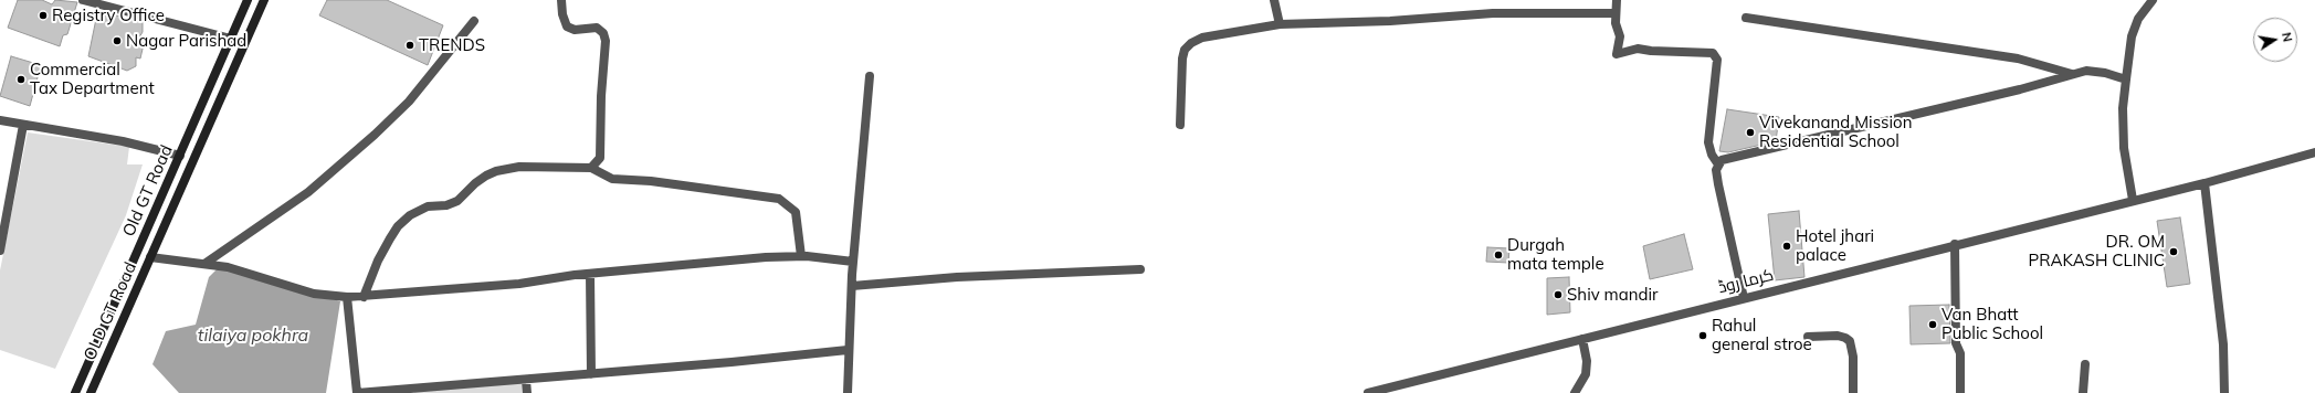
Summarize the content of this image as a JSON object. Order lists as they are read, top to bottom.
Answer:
{
  "streets": {
    "main road": ["Old GT Road", "OLD GT Road"],
    "street": ["کرما روڈ"]
  },
  "water": ["tilaiya pokhra"],
  "places": [
    "Registry Office",
    "Nagar Parishad",
    "TRENDS",
    "Commercial Tax Department",
    "Vivekanand Mission Residential School",
    "Hotel jhari palace",
    "DR. OM PRAKASH CLINIC",
    "Durgah mata temple",
    "Shiv mandir",
    "Van Bhatt Public School",
    "Rahul general stroe"
  ],
  "north": "right"
}
